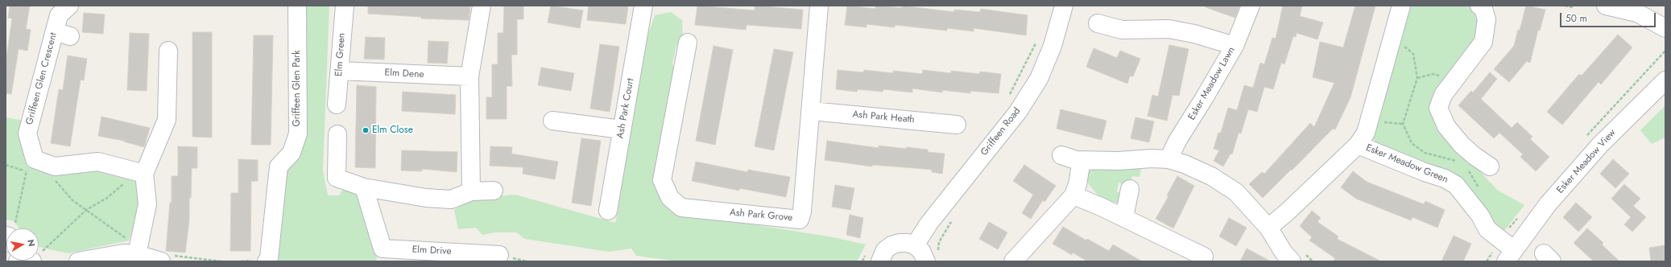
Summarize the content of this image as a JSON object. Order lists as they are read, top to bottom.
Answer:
{
  "streets": {
    "street": [
      "Elm Green",
      "Elm Dene",
      "Griffeen Glen Crescent",
      "Esker Meadow Lawn",
      "Griffeen Glen Park",
      "Ash Park Court",
      "Ash Park Heath",
      "Griffeen Road",
      "Esker Meadow View",
      "Esker Meadow Green",
      "Ash Park Grove",
      "Elm Drive"
    ]
  },
  "crossings": [
    ["Elm Green", "Elm Dene"],
    ["Ash Park Heath", "Ash Park Grove"],
    ["Esker Meadow View", "Esker Meadow Green"]
  ],
  "places": ["Elm Close"],
  "scale_bar": "50 m",
  "north": "right"
}
